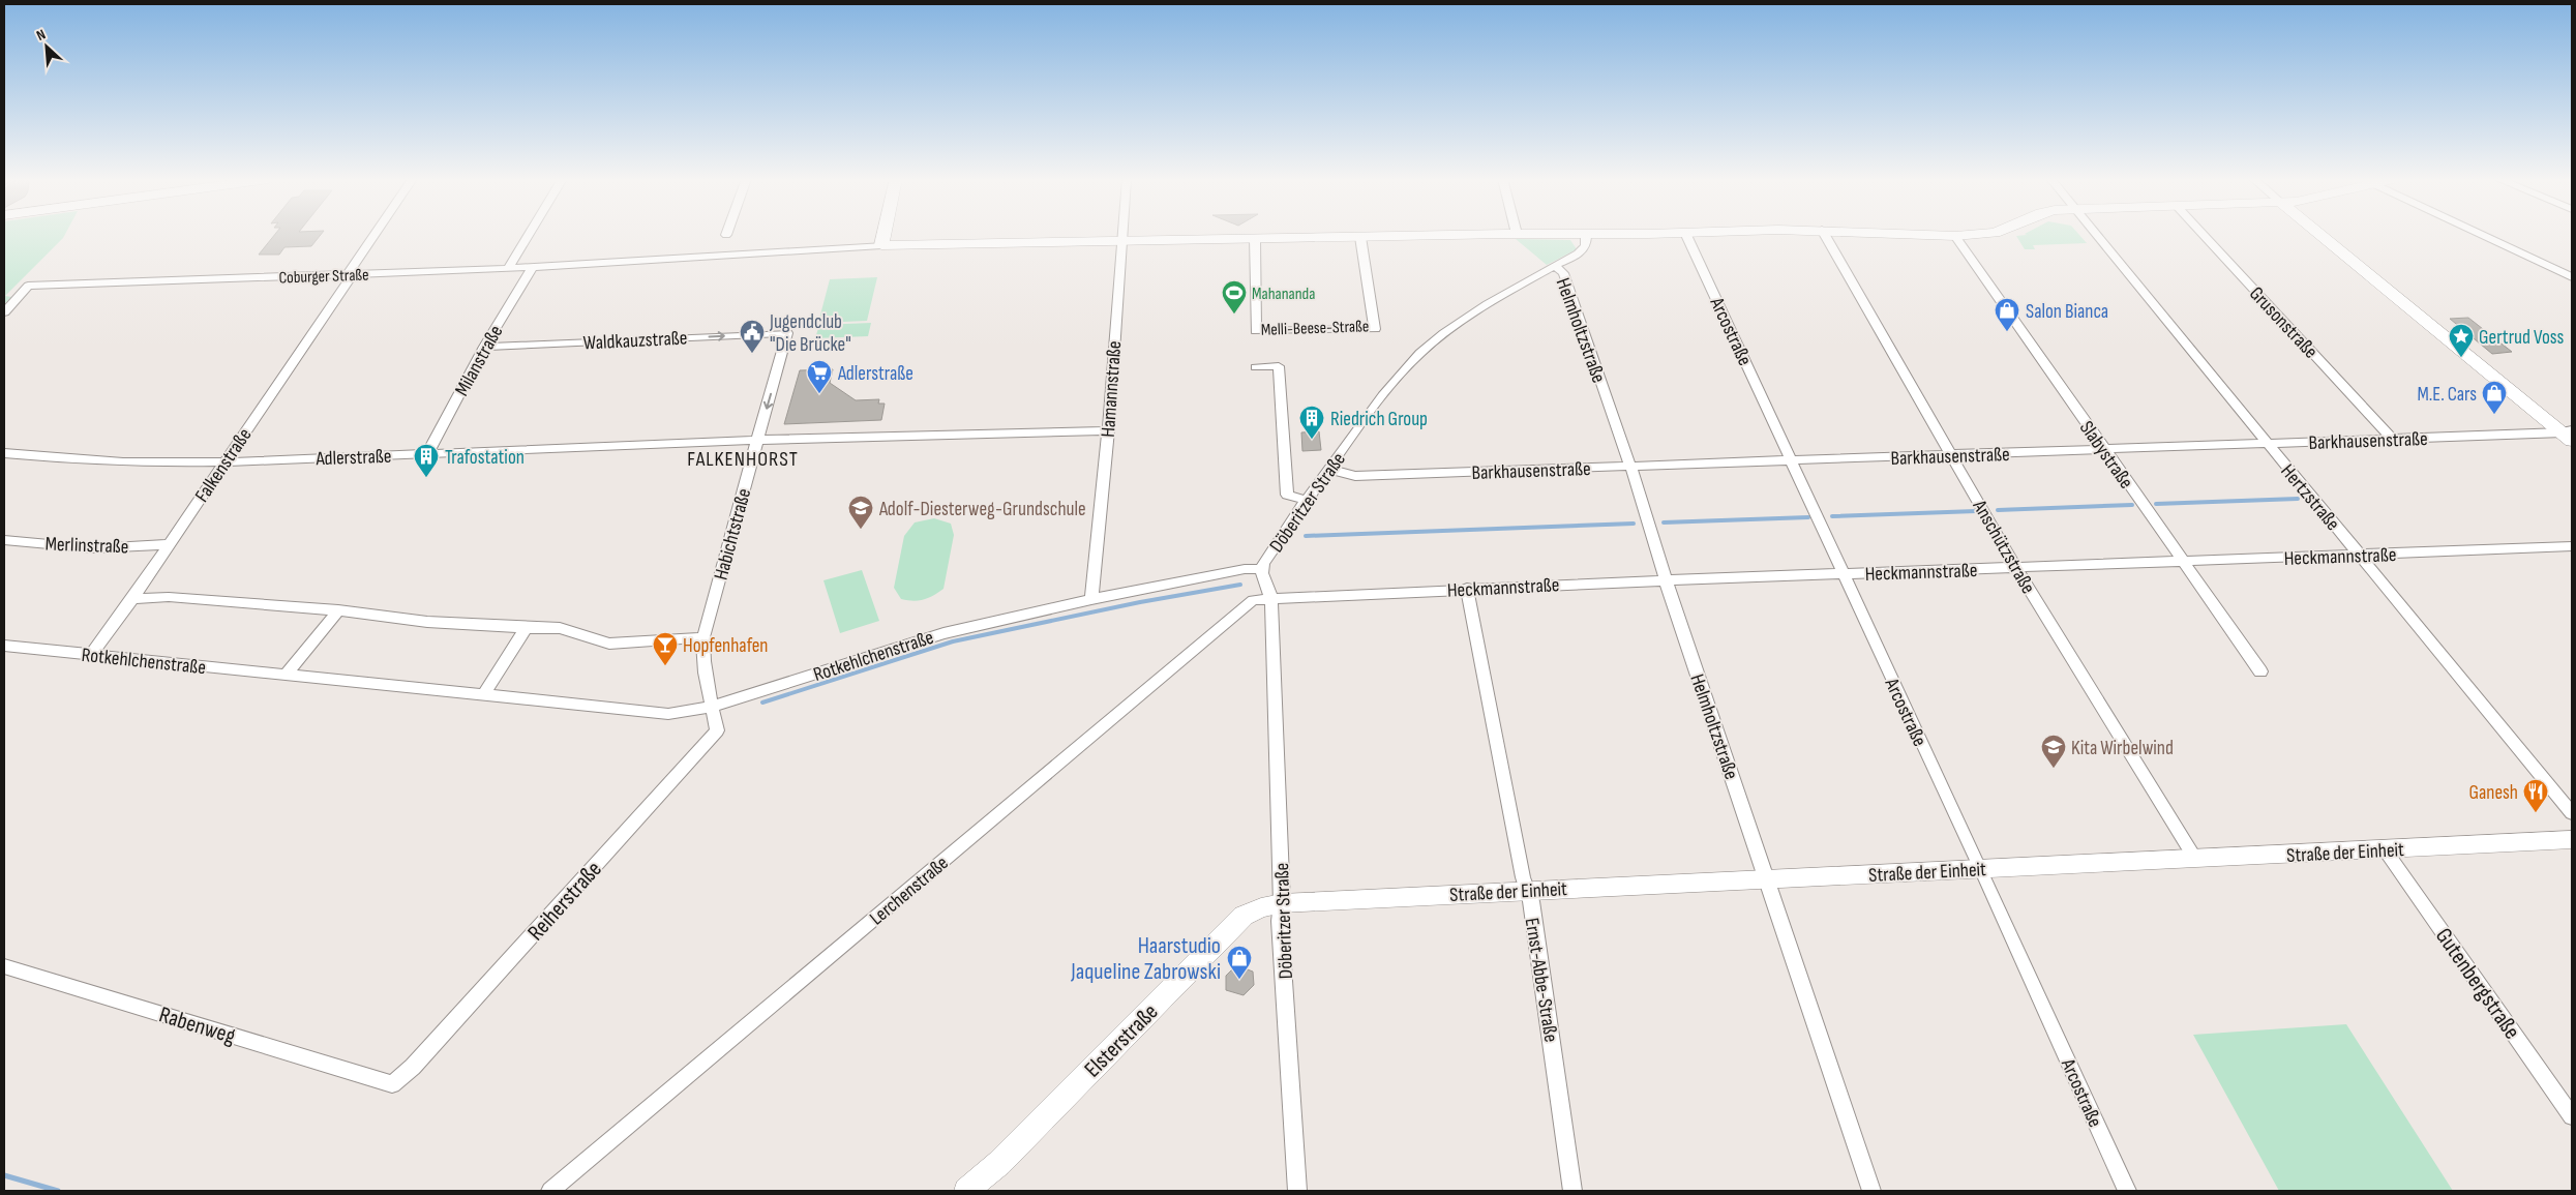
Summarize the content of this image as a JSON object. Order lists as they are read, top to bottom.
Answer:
{
  "streets": {
    "street": [
      "Coburger Straße",
      "Grusonstraße",
      "Melli-Beese-Straße",
      "Helmholtzstraße",
      "Arcostraße",
      "Waldkauzstraße",
      "Milanstraße",
      "Hamannstraße",
      "Barkhausenstraße",
      "Slabystraße",
      "Adlerstraße",
      "Falkenstraße",
      "Hertzstraße",
      "Döberitzer Straße",
      "Habichtstraße",
      "Merlinstraße",
      "Anschützstraße",
      "Heckmannstraße",
      "Rotkehlchenstraße",
      "Straße der Einheit",
      "Lerchenstraße",
      "Reiherstraße",
      "Ernst-Abbe-Straße",
      "Gutenbergstraße",
      "Rabenweg",
      "Elsterstraße"
    ]
  },
  "crossings": [
    ["Coburger Straße", "Melli-Beese-Straße"],
    ["Coburger Straße", "Milanstraße"],
    ["Coburger Straße", "Hamannstraße"],
    ["Coburger Straße", "Falkenstraße"],
    ["Coburger Straße", "Döberitzer Straße"],
    ["Grusonstraße", "Barkhausenstraße"],
    ["Helmholtzstraße", "Barkhausenstraße"],
    ["Helmholtzstraße", "Döberitzer Straße"],
    ["Helmholtzstraße", "Heckmannstraße"],
    ["Helmholtzstraße", "Straße der Einheit"],
    ["Arcostraße", "Barkhausenstraße"],
    ["Arcostraße", "Heckmannstraße"],
    ["Arcostraße", "Straße der Einheit"],
    ["Waldkauzstraße", "Milanstraße"],
    ["Waldkauzstraße", "Habichtstraße"],
    ["Milanstraße", "Adlerstraße"],
    ["Hamannstraße", "Adlerstraße"],
    ["Hamannstraße", "Rotkehlchenstraße"],
    ["Barkhausenstraße", "Slabystraße"],
    ["Barkhausenstraße", "Hertzstraße"],
    ["Barkhausenstraße", "Döberitzer Straße"],
    ["Barkhausenstraße", "Anschützstraße"],
    ["Slabystraße", "Heckmannstraße"],
    ["Adlerstraße", "Falkenstraße"],
    ["Adlerstraße", "Habichtstraße"],
    ["Falkenstraße", "Merlinstraße"],
    ["Falkenstraße", "Rotkehlchenstraße"],
    ["Hertzstraße", "Heckmannstraße"],
    ["Döberitzer Straße", "Heckmannstraße"],
    ["Döberitzer Straße", "Rotkehlchenstraße"],
    ["Döberitzer Straße", "Straße der Einheit"],
    ["Döberitzer Straße", "Lerchenstraße"],
    ["Döberitzer Straße", "Elsterstraße"],
    ["Habichtstraße", "Rotkehlchenstraße"],
    ["Habichtstraße", "Reiherstraße"],
    ["Anschützstraße", "Heckmannstraße"],
    ["Anschützstraße", "Straße der Einheit"],
    ["Heckmannstraße", "Lerchenstraße"],
    ["Heckmannstraße", "Ernst-Abbe-Straße"],
    ["Rotkehlchenstraße", "Reiherstraße"],
    ["Straße der Einheit", "Ernst-Abbe-Straße"],
    ["Straße der Einheit", "Gutenbergstraße"],
    ["Straße der Einheit", "Elsterstraße"],
    ["Reiherstraße", "Rabenweg"]
  ],
  "one_way": ["Waldkauzstraße"],
  "districts": ["FALKENHORST"],
  "places": {
    "sports": ["Mahananda"],
    "shop": ["Salon Bianca", "M.E. Cars", "Haarstudio Jaqueline Zabrowski"],
    "public building": ["Jugendclub \"Die Brücke\""],
    "place": ["Gertrud Voss"],
    "supermarket": ["Adlerstraße"],
    "building": ["Riedrich Group", "Trafostation"],
    "school or university": ["Adolf-Diesterweg-Grundschule", "Kita Wirbelwind"],
    "bar": ["Hopfenhafen"],
    "restaurant": ["Ganesh"]
  },
  "north": "top left"
}
